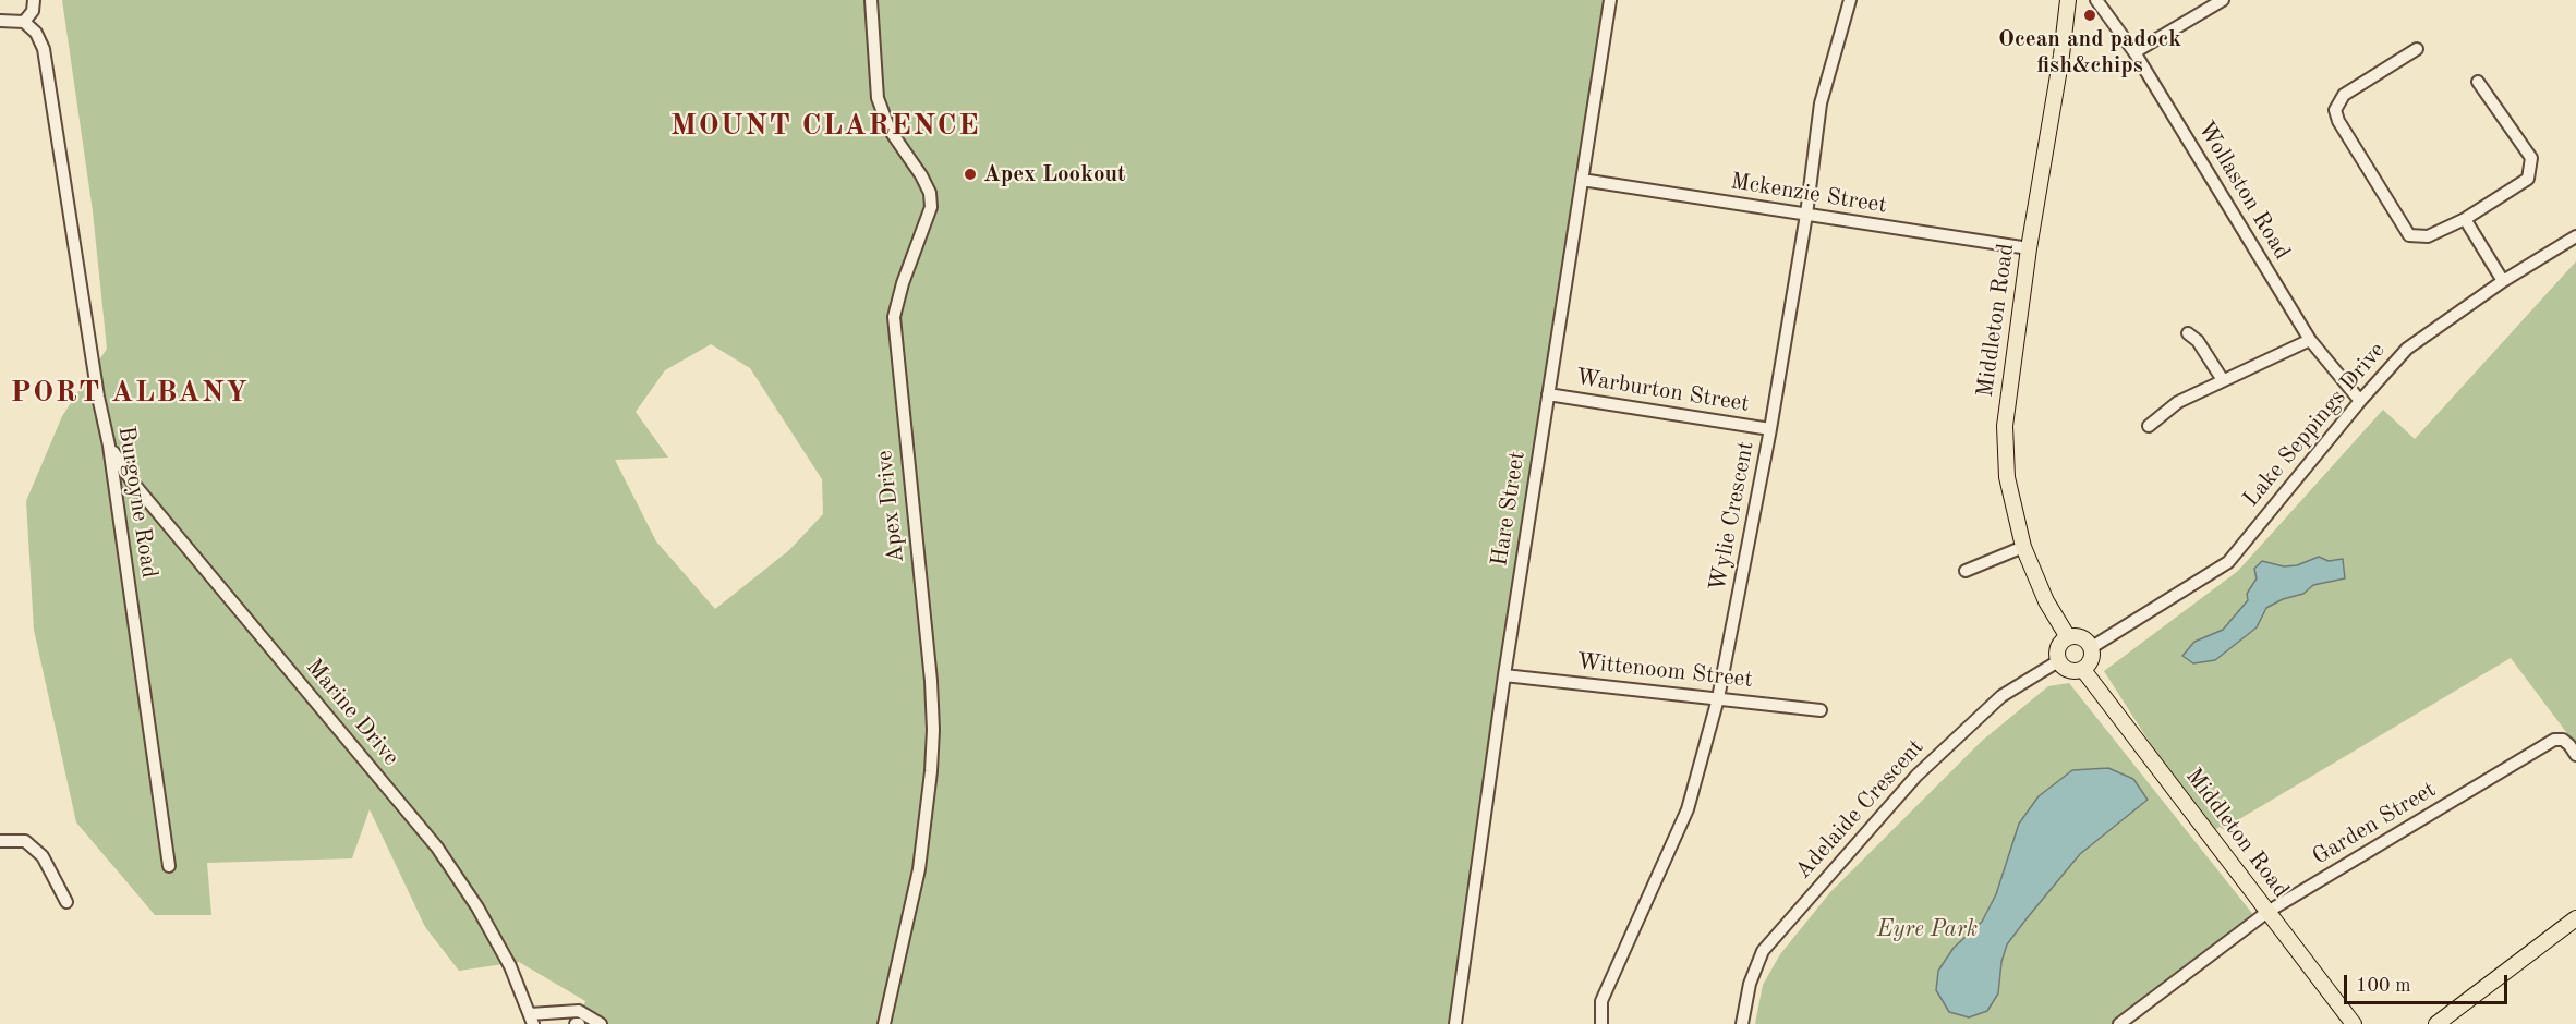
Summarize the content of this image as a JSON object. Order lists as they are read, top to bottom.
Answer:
{
  "streets": {
    "main road": ["Middleton Road"],
    "street": [
      "Wollaston Road",
      "Mckenzie Street",
      "Warburton Street",
      "Lake Seppings Drive",
      "Burgoyne Road",
      "Apex Drive",
      "Hare Street",
      "Wylie Crescent",
      "Wittenoom Street",
      "Marine Drive",
      "Adelaide Crescent",
      "Garden Street"
    ]
  },
  "crossings": [
    ["Wollaston Road", "Lake Seppings Drive"],
    ["Mckenzie Street", "Middleton Road"],
    ["Mckenzie Street", "Hare Street"],
    ["Mckenzie Street", "Wylie Crescent"],
    ["Middleton Road", "Lake Seppings Drive"],
    ["Middleton Road", "Adelaide Crescent"],
    ["Middleton Road", "Garden Street"],
    ["Warburton Street", "Hare Street"],
    ["Warburton Street", "Wylie Crescent"],
    ["Lake Seppings Drive", "Adelaide Crescent"],
    ["Burgoyne Road", "Marine Drive"],
    ["Hare Street", "Wittenoom Street"],
    ["Wylie Crescent", "Wittenoom Street"]
  ],
  "districts": ["MOUNT CLARENCE", "PORT ALBANY"],
  "parks": ["Eyre Park"],
  "places": ["Ocean and padock fish&chips", "Apex Lookout"],
  "scale_bar": "100 m"
}
